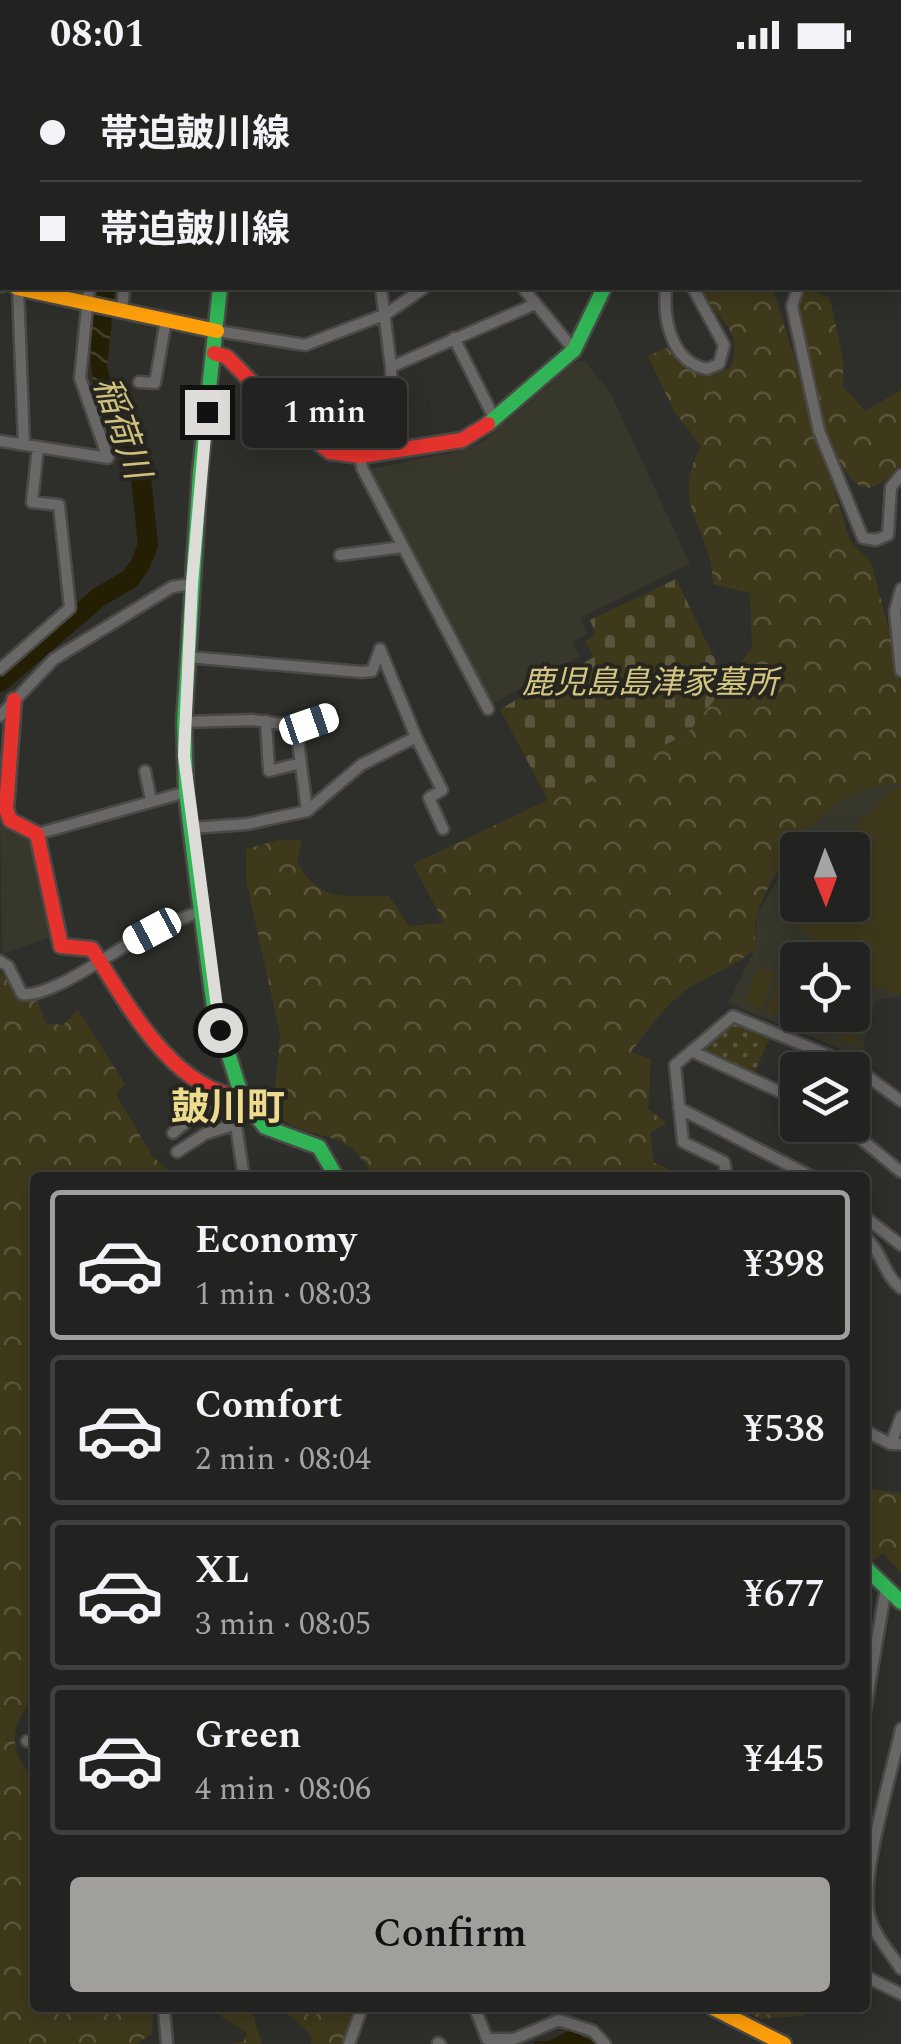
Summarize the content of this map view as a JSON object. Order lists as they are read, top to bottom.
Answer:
{
  "districts": ["皷川町"],
  "water": ["稲荷川"],
  "parks": ["鹿児島島津家墓所"],
  "north": "bottom",
  "page": {
    "status": "08:01",
    "banner": ["帯迫皷川線", "帯迫皷川線"],
    "bubble": "1 min",
    "list": [
      {
        "name": "Economy",
        "note": "1 min · 08:03",
        "value": "¥398"
      },
      {
        "name": "Comfort",
        "note": "2 min · 08:04",
        "value": "¥538"
      },
      {
        "name": "XL",
        "note": "3 min · 08:05",
        "value": "¥677"
      },
      {
        "name": "Green",
        "note": "4 min · 08:06",
        "value": "¥445"
      }
    ],
    "buttons": "Confirm"
  }
}
